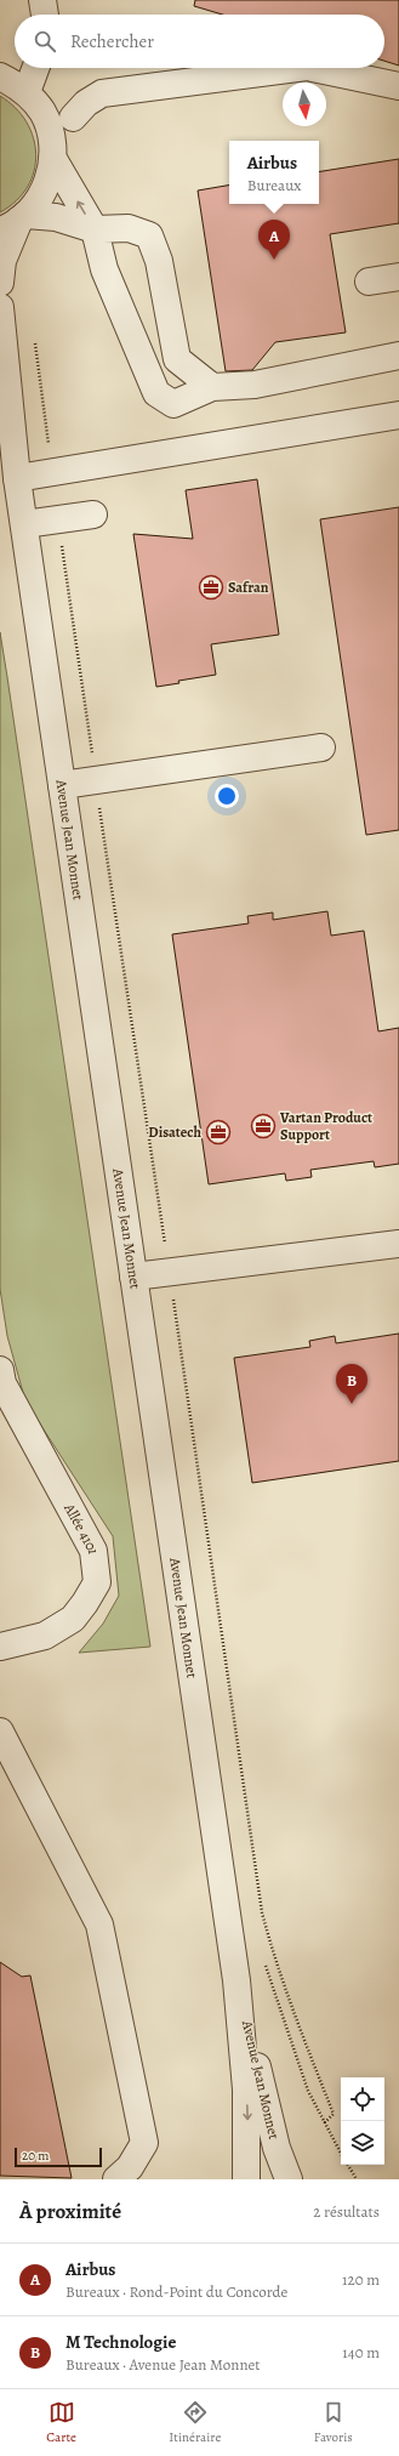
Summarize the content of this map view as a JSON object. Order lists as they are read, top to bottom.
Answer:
{
  "streets": {
    "street": ["Avenue Jean Monnet", "Allée 4101"]
  },
  "places": {
    "office": ["Safran", "Vartan Product Support", "Disatech"]
  },
  "scale_bar": "20 m",
  "north": "bottom",
  "page": {
    "search": "Rechercher",
    "popup": ["Airbus", "Bureaux"],
    "pins": ["A", "B"],
    "scale": "20 m",
    "heading": ["À proximité", "2 résultats"],
    "list": [
      {
        "mark": "A",
        "name": "Airbus",
        "note": "Bureaux · Rond-Point du Concorde",
        "value": "120 m"
      },
      {
        "mark": "B",
        "name": "M Technologie",
        "note": "Bureaux · Avenue Jean Monnet",
        "value": "140 m"
      }
    ],
    "nav": ["Carte", "Itinéraire", "Favoris"]
  }
}
